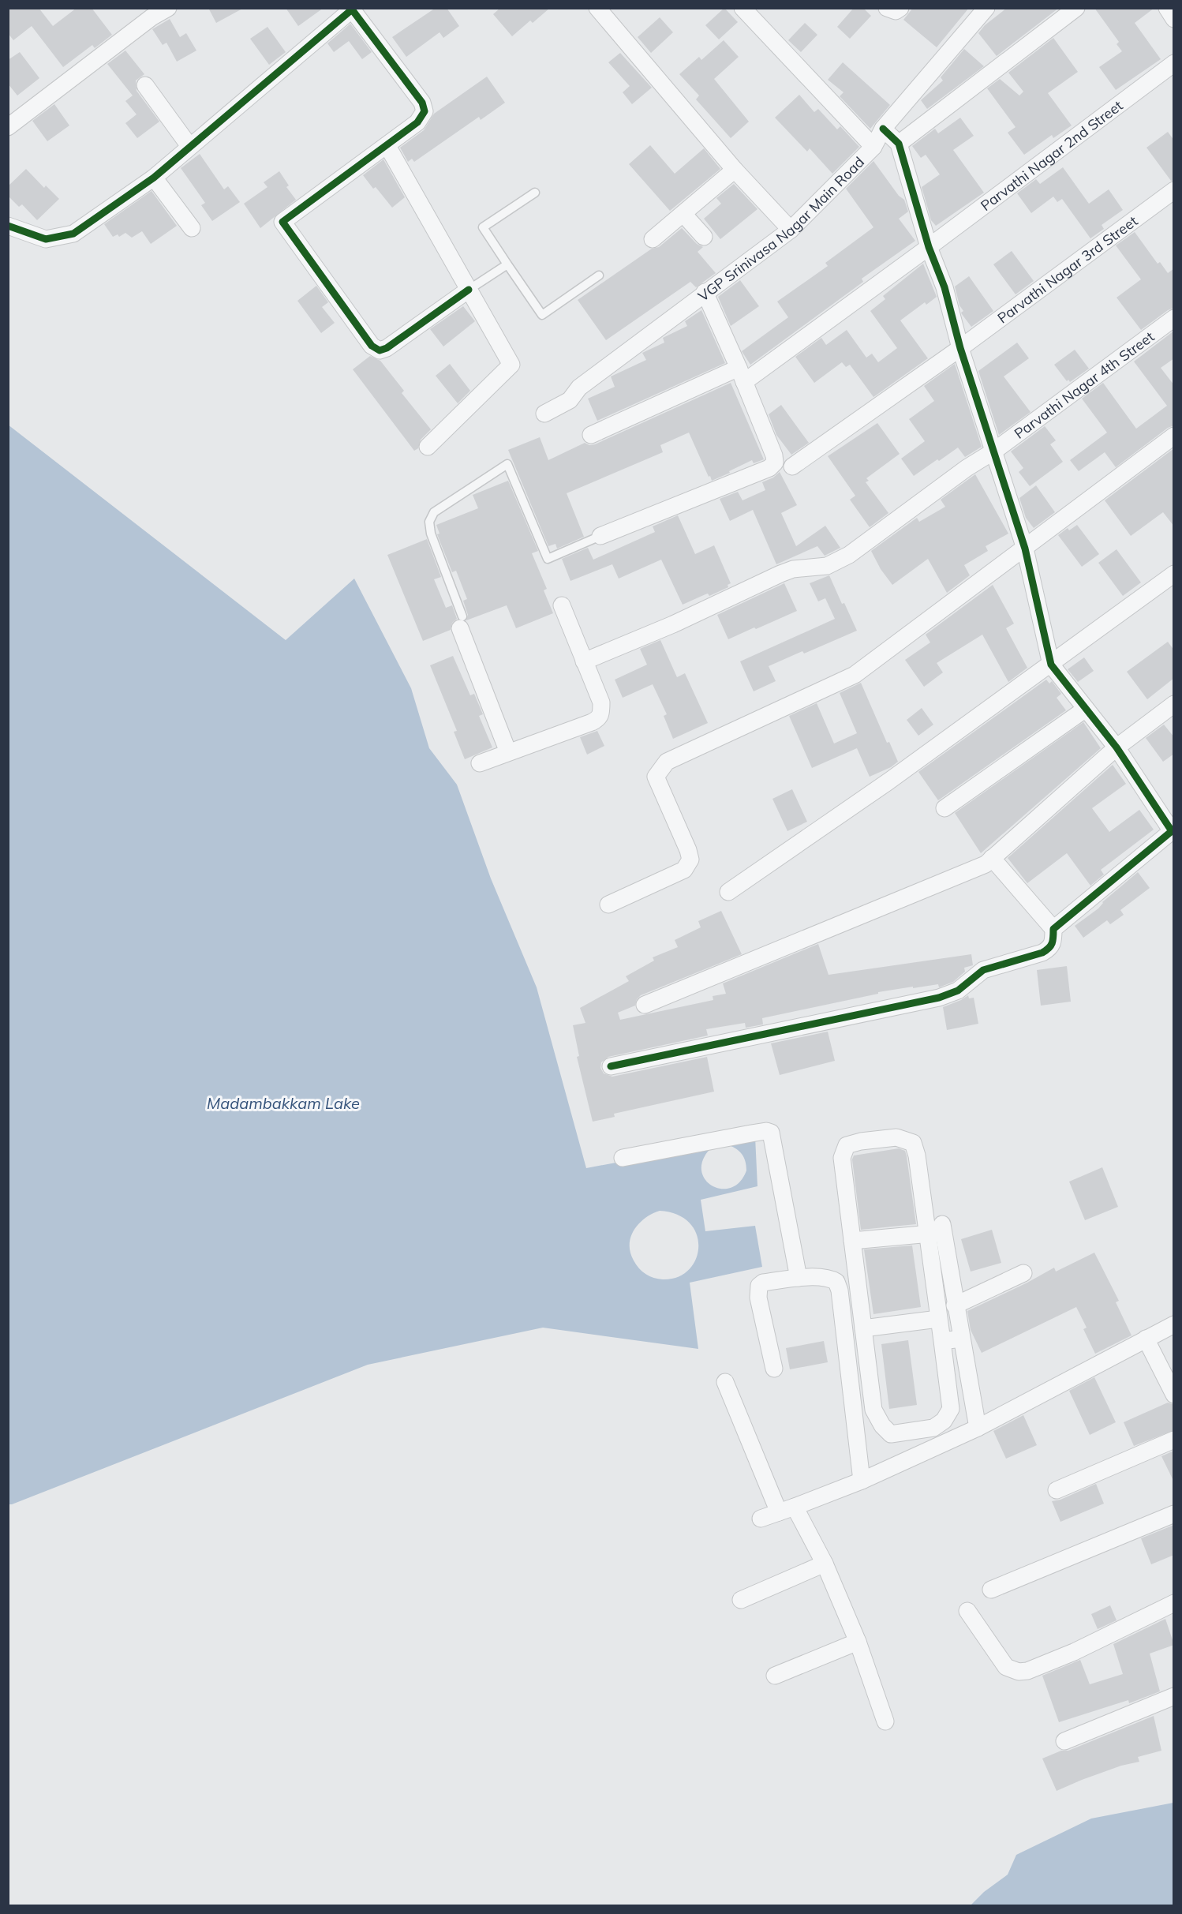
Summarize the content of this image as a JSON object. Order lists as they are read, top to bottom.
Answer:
{
  "streets": {
    "street": [
      "Parvathi Nagar 2nd Street",
      "VGP Srinivasa Nagar Main Road",
      "Parvathi Nagar 3rd Street",
      "Parvathi Nagar 4th Street"
    ]
  },
  "water": ["Madambakkam Lake"]
}
